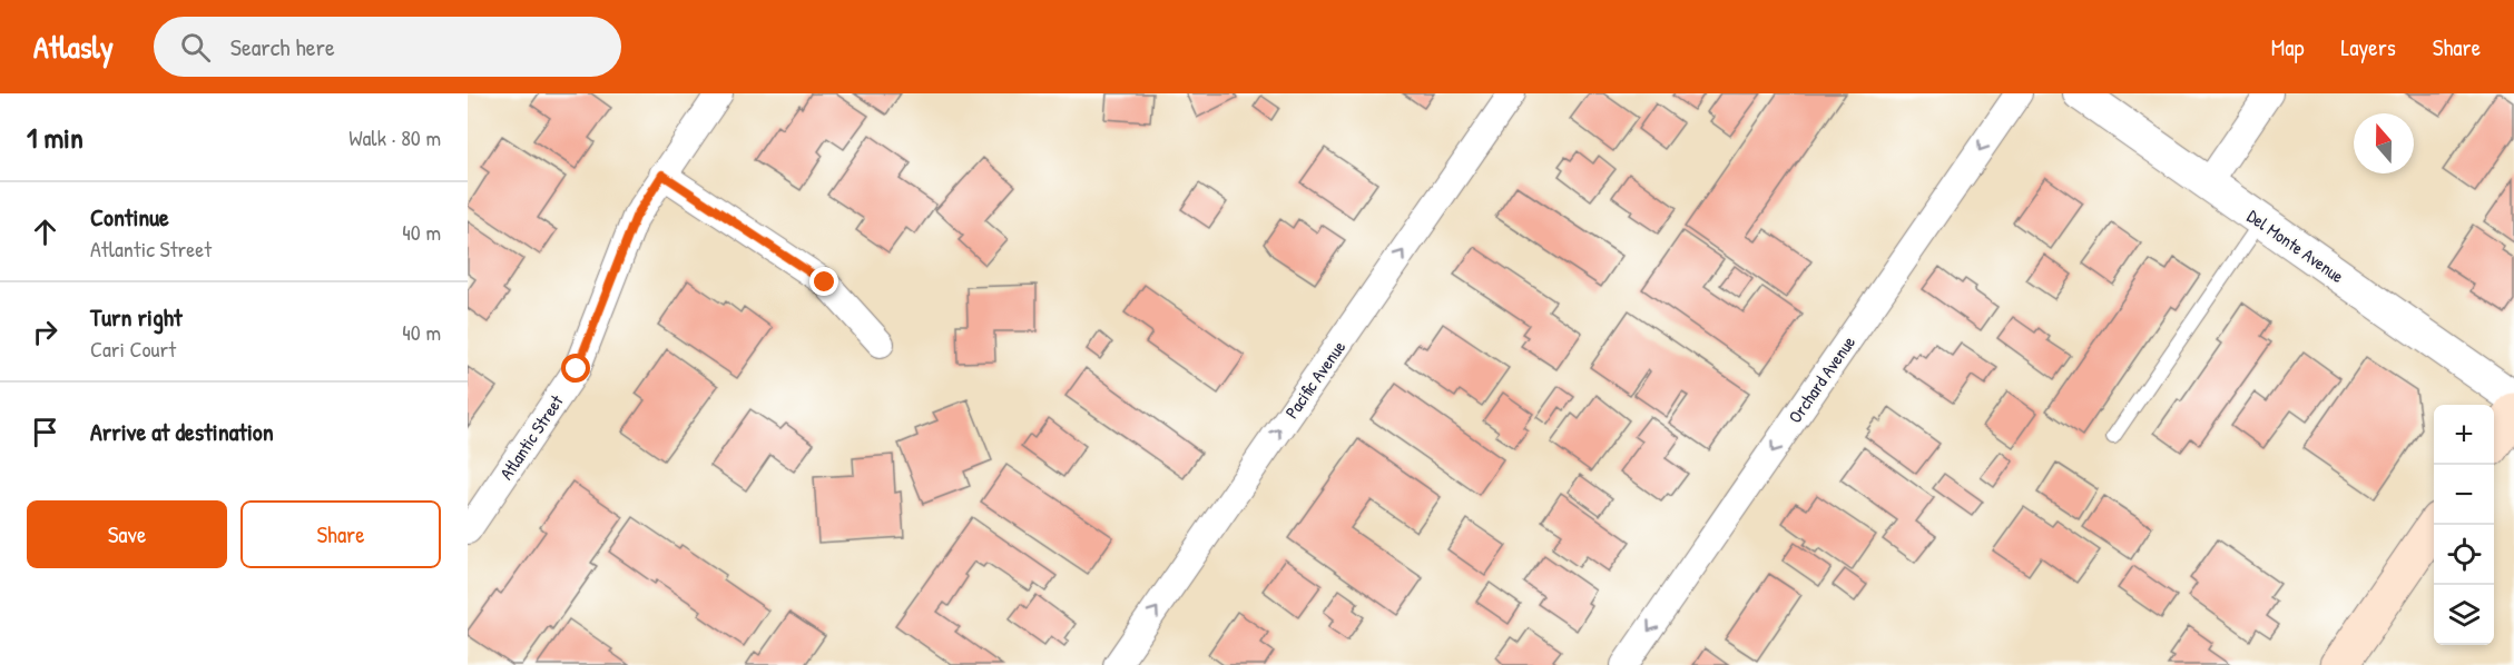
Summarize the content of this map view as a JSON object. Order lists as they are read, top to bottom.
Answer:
{
  "streets": {
    "street": [
      "Del Monte Avenue",
      "Pacific Avenue",
      "Orchard Avenue",
      "Atlantic Street"
    ]
  },
  "one_way": ["Pacific Avenue", "Orchard Avenue"],
  "north": "top",
  "page": {
    "header": "Atlasly",
    "search": "Search here",
    "nav": ["Map", "Layers", "Share"],
    "heading": ["1 min", "Walk · 80 m"],
    "list": [
      ["Continue", "Atlantic Street", "40 m"],
      ["Turn right", "Cari Court", "40 m"],
      "Arrive at destination"
    ],
    "map_buttons": ["+", "−"],
    "buttons": ["Save", "Share"]
  }
}
